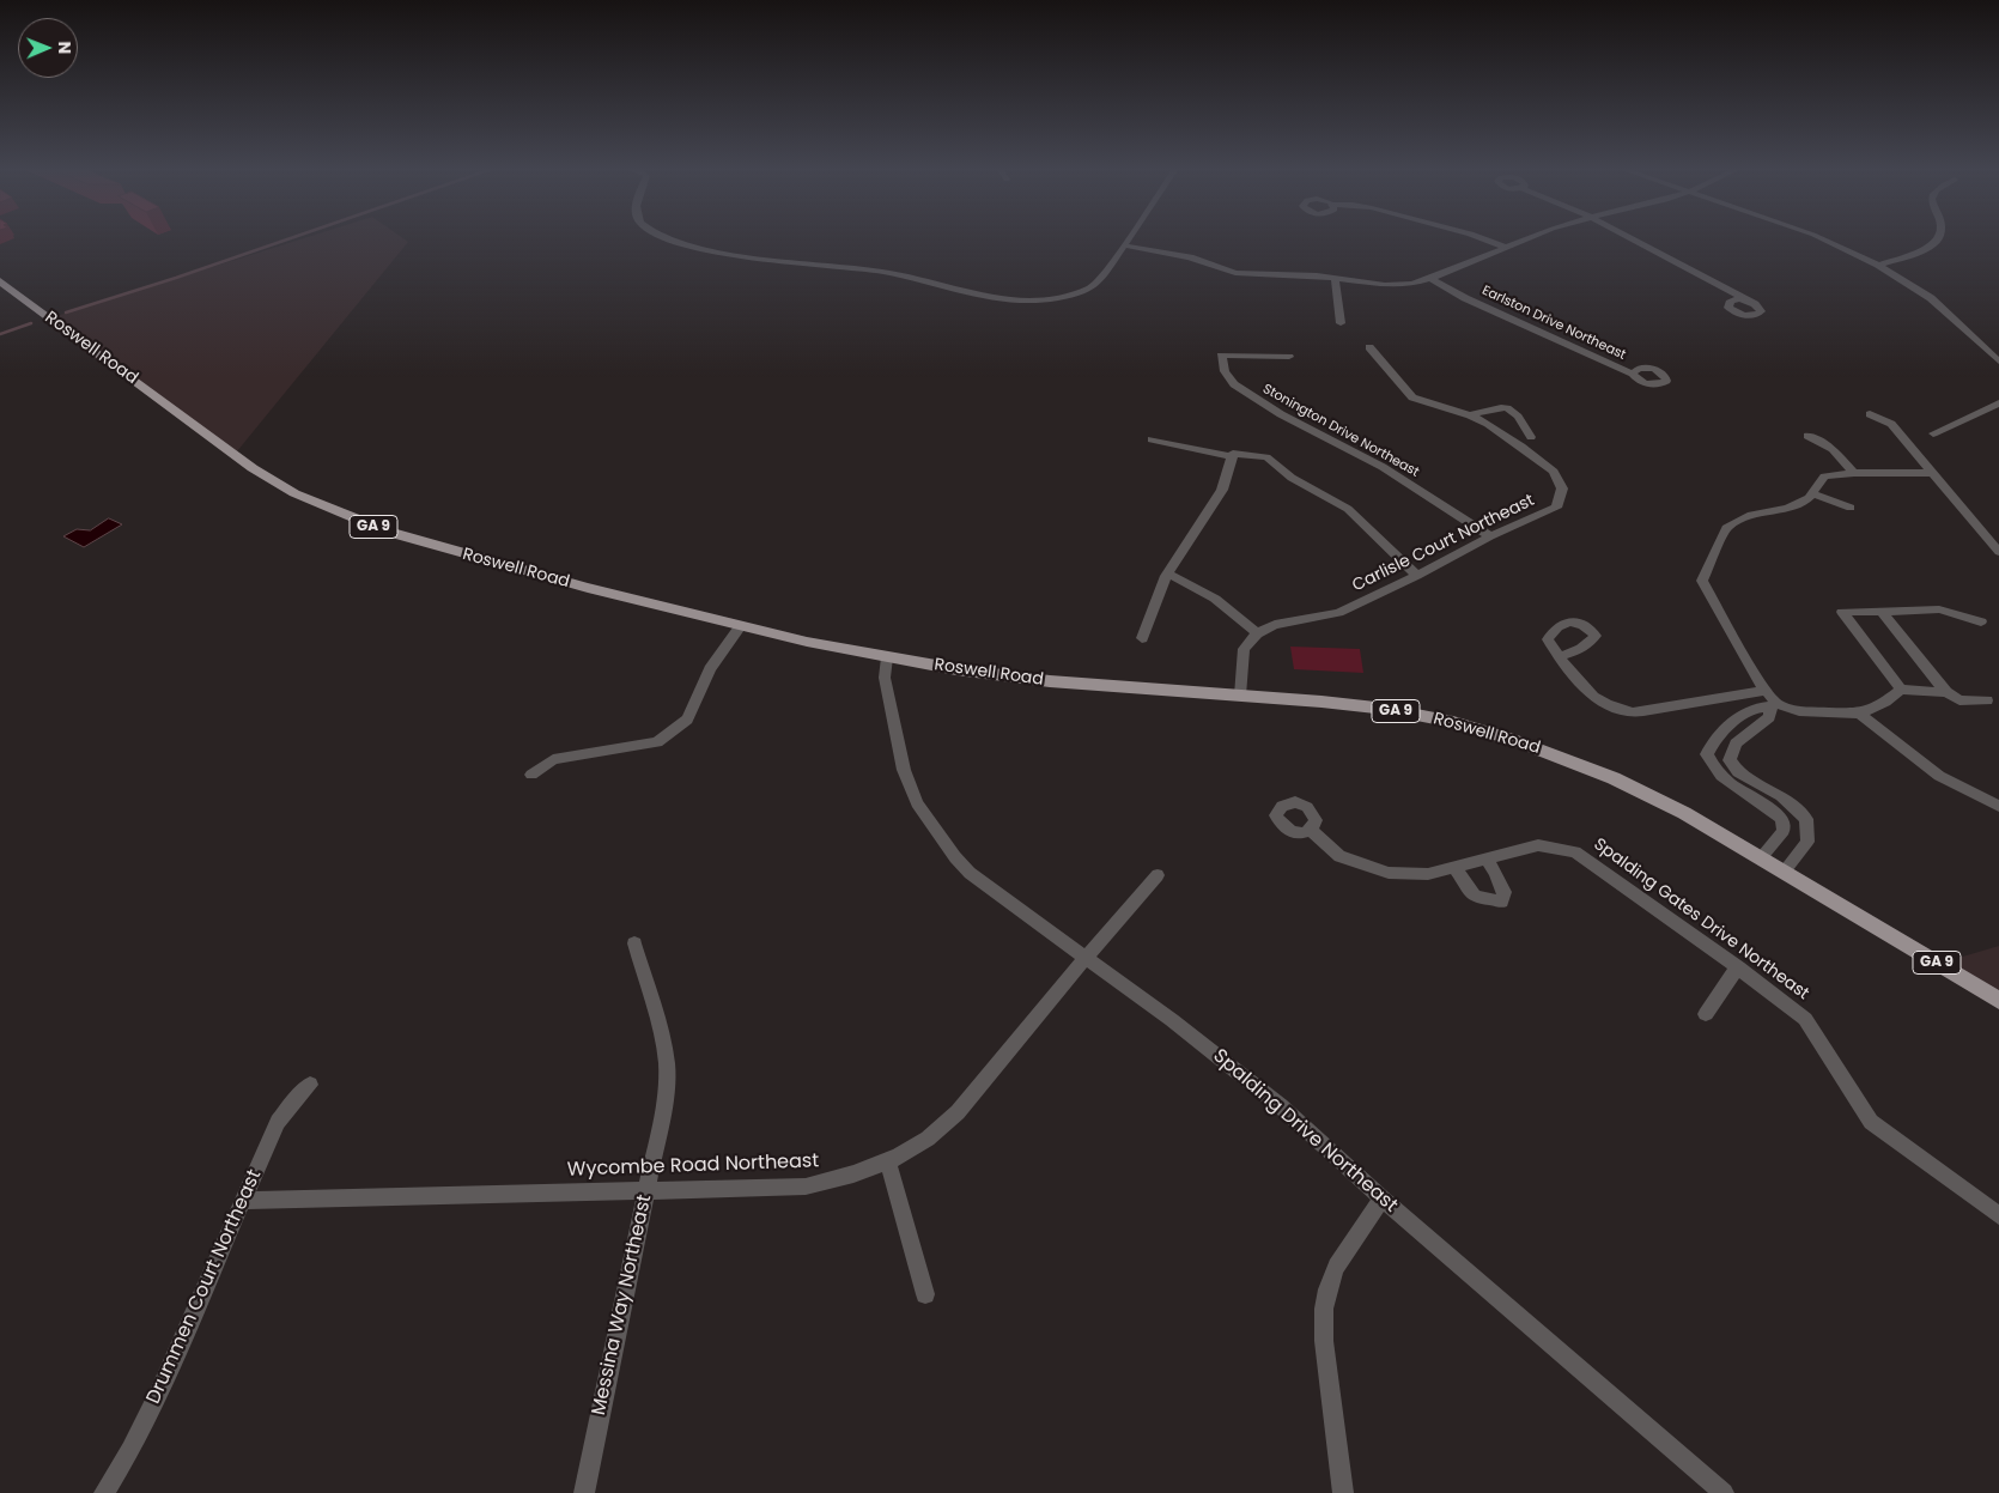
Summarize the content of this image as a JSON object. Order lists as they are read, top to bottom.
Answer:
{
  "streets": {
    "main road": ["Roswell Road", "GA 9"],
    "street": [
      "Earlston Drive Northeast",
      "Stonington Drive Northeast",
      "Carlisle Court Northeast",
      "Spalding Gates Drive Northeast",
      "Spalding Drive Northeast",
      "Wycombe Road Northeast",
      "Drummen Court Northeast",
      "Messina Way Northeast"
    ]
  },
  "crossings": [
    ["Roswell Road", "Spalding Drive Northeast"],
    ["Stonington Drive Northeast", "Carlisle Court Northeast"],
    ["Spalding Drive Northeast", "Wycombe Road Northeast"],
    ["Wycombe Road Northeast", "Drummen Court Northeast"],
    ["Wycombe Road Northeast", "Messina Way Northeast"]
  ],
  "north": "right"
}
